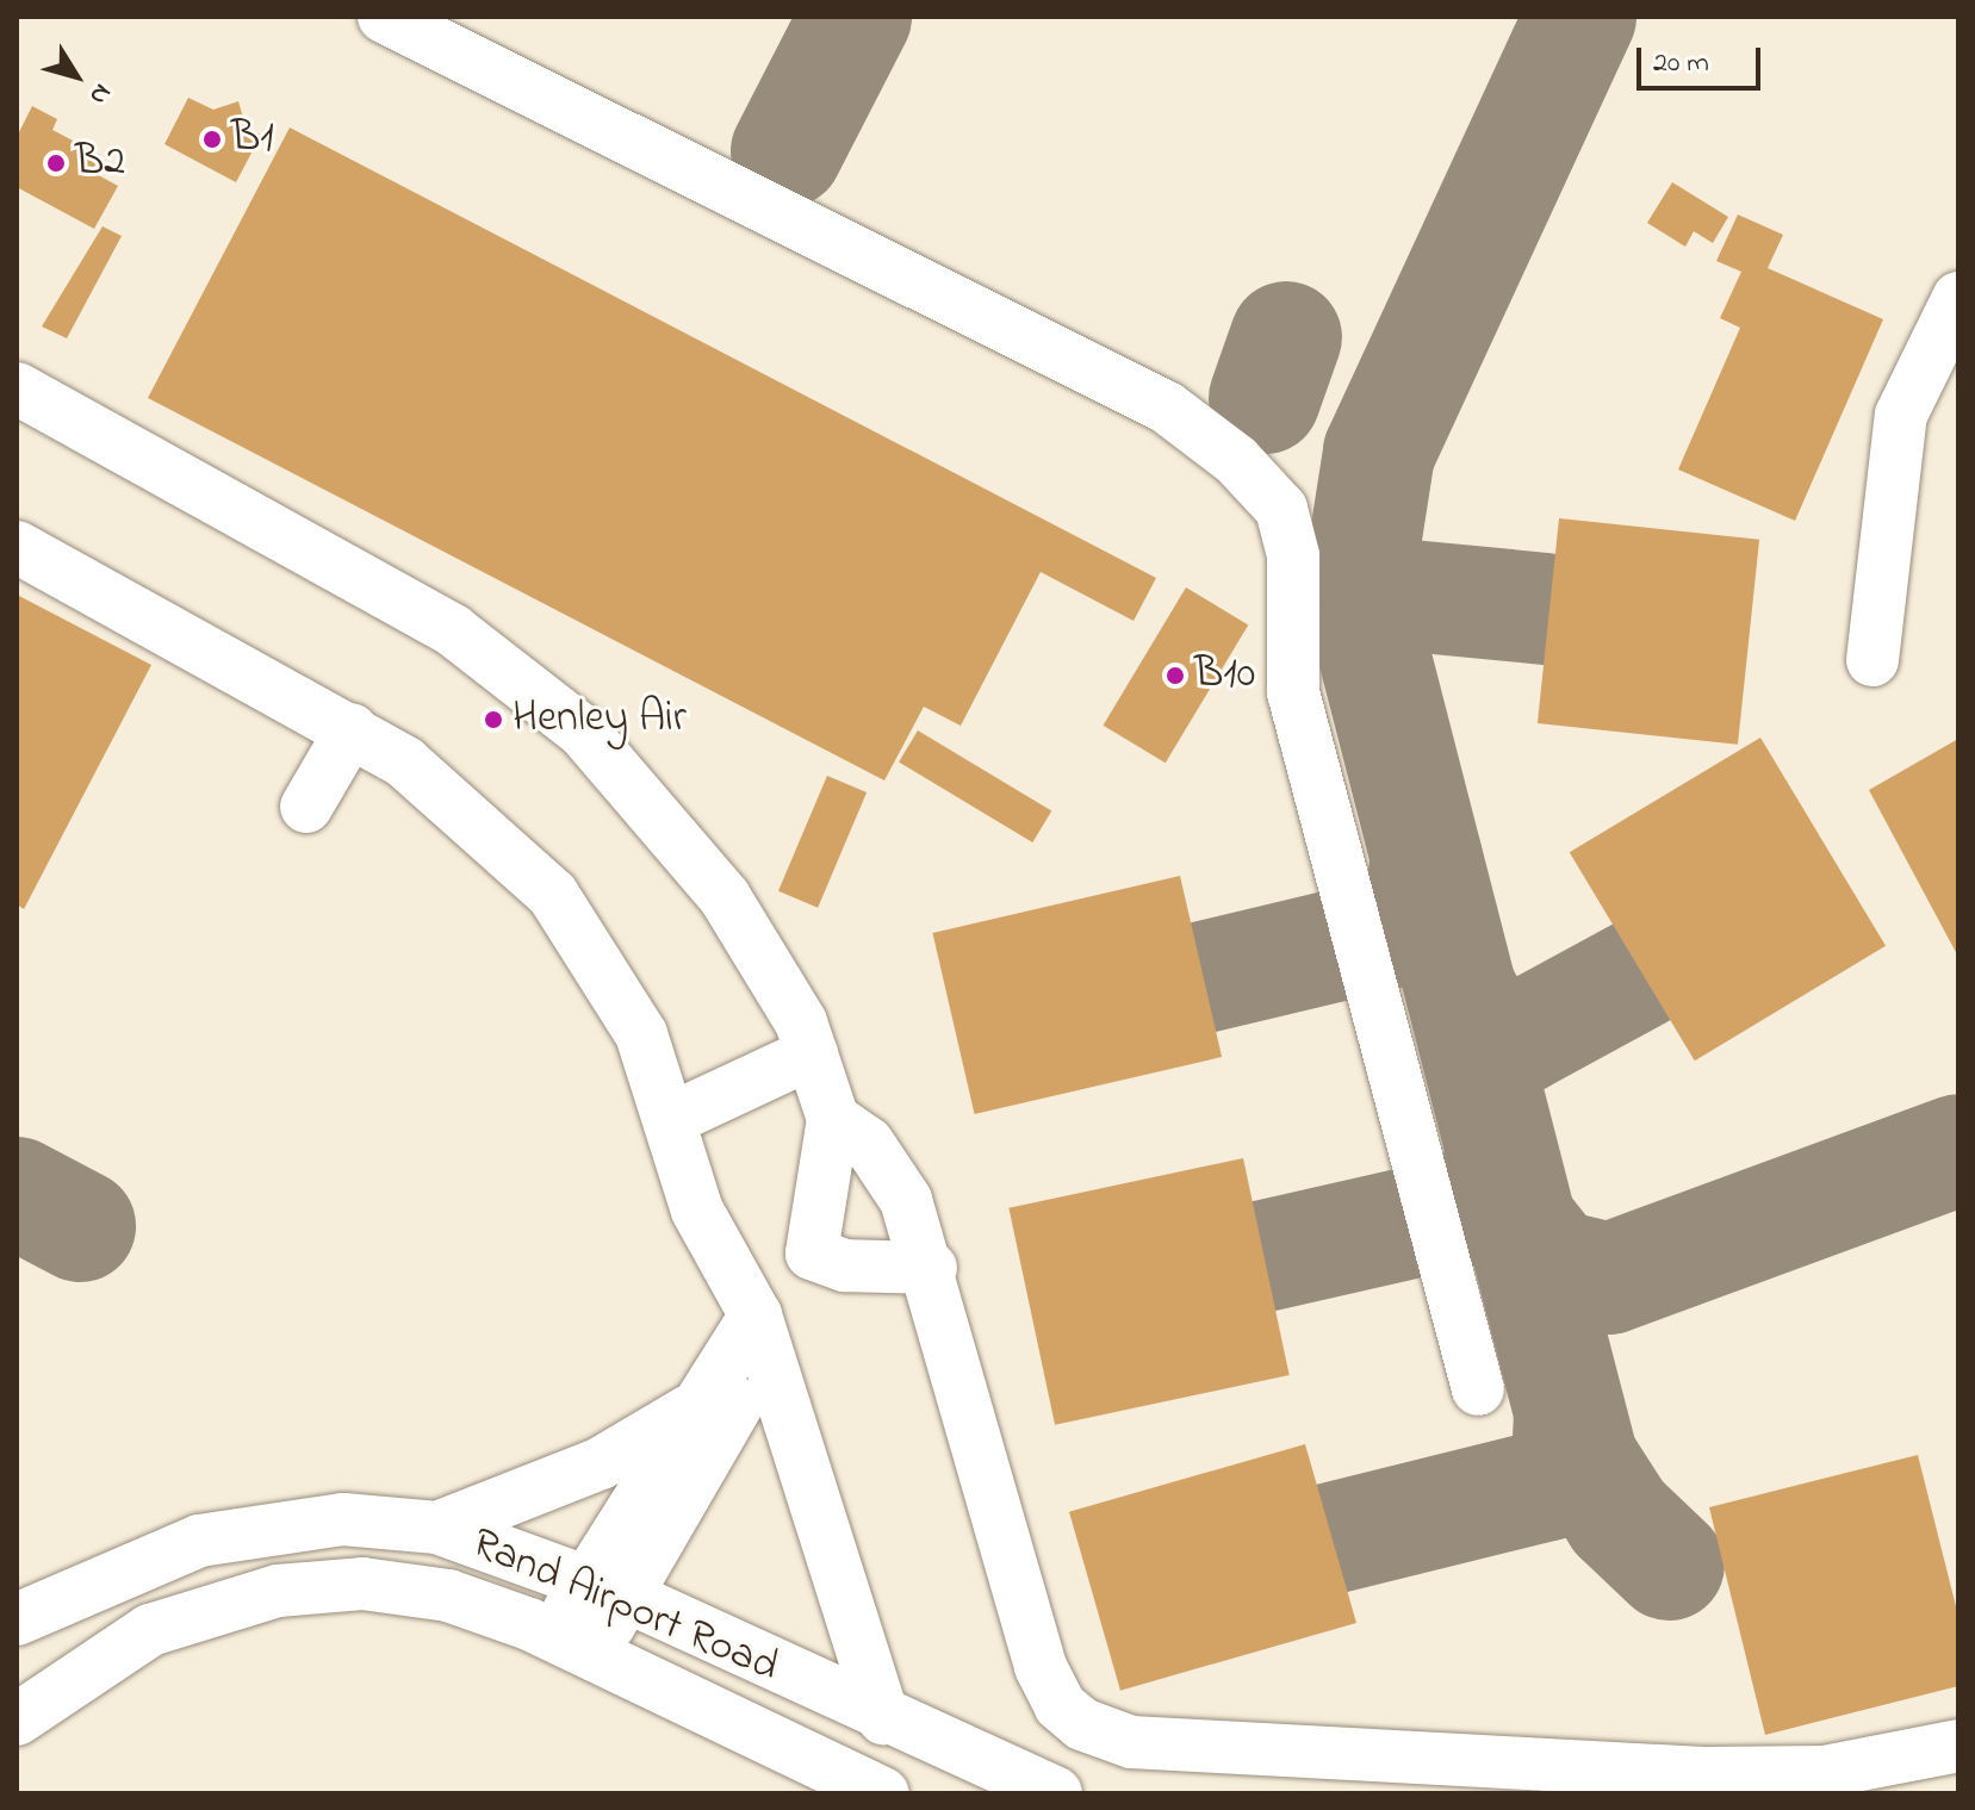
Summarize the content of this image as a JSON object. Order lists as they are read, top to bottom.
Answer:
{
  "streets": {
    "street": ["Rand Airport Road"]
  },
  "places": [
    "B1",
    "B2",
    "B10",
    "Henley Air"
  ],
  "scale_bar": "20 m",
  "north": "bottom right"
}
